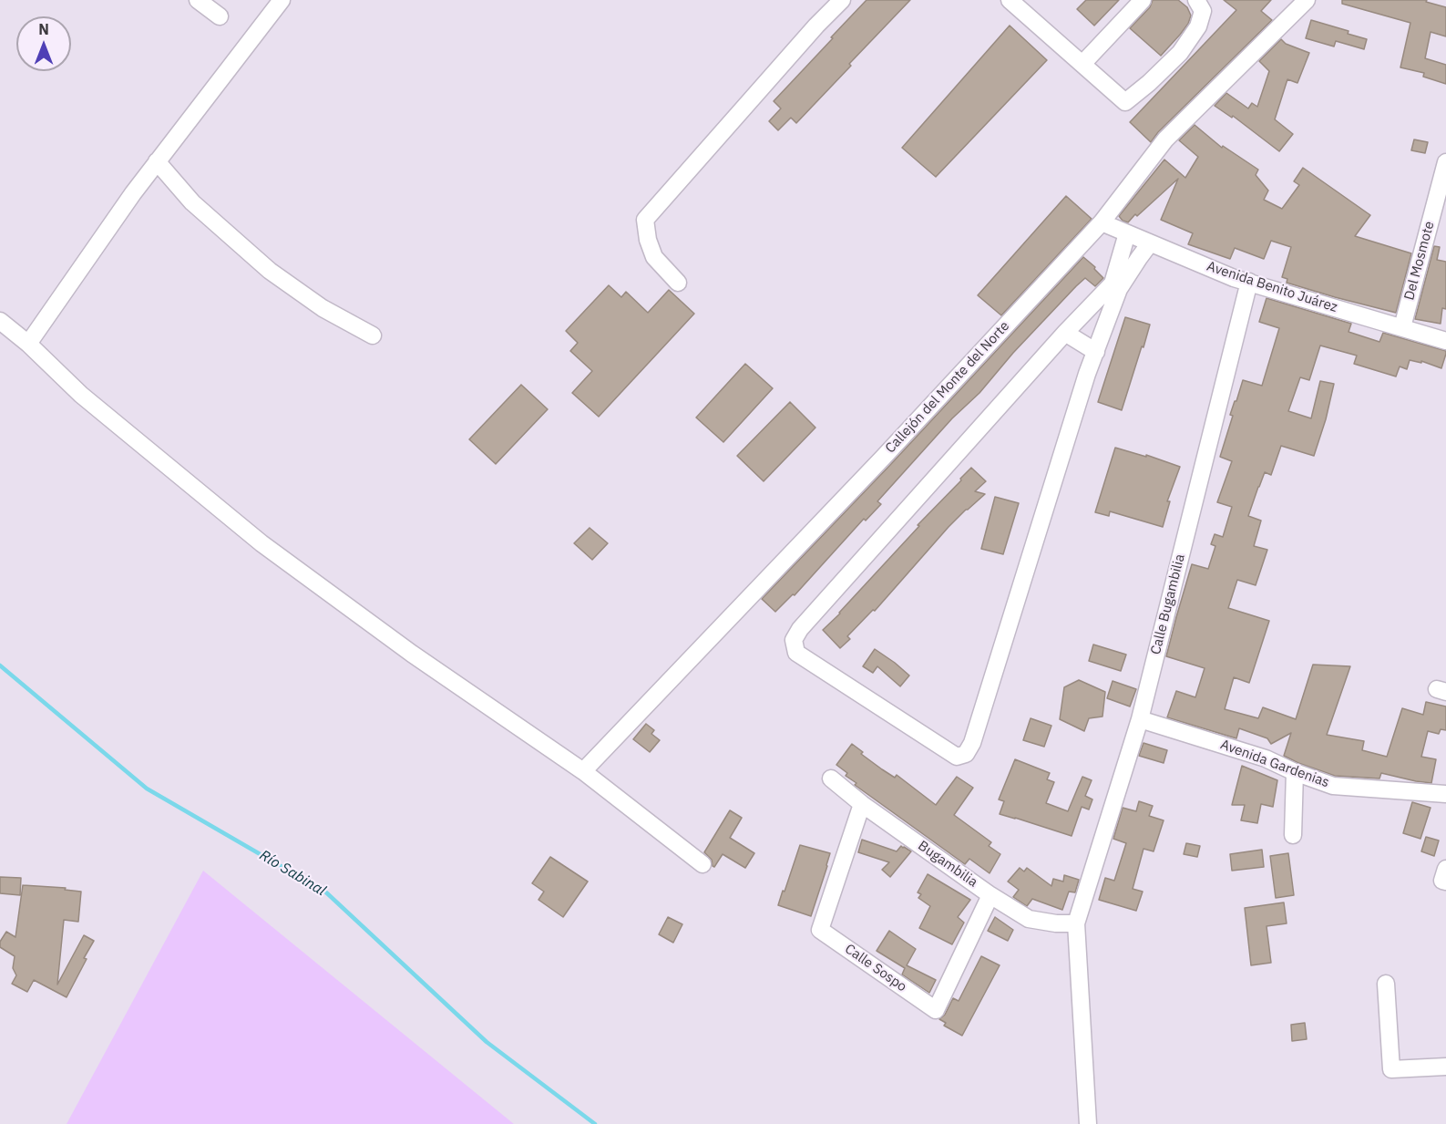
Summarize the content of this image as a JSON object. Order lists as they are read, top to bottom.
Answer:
{
  "streets": {
    "street": [
      "Del Mosmote",
      "Avenida Benito Juárez",
      "Callejón del Monte del Norte",
      "Calle Bugambilia",
      "Avenida Gardenias",
      "Bugambilia",
      "Calle Sospo"
    ]
  },
  "crossings": [
    ["Del Mosmote", "Avenida Benito Juárez"],
    ["Avenida Benito Juárez", "Callejón del Monte del Norte"],
    ["Avenida Benito Juárez", "Calle Bugambilia"],
    ["Calle Bugambilia", "Avenida Gardenias"],
    ["Calle Bugambilia", "Bugambilia"],
    ["Bugambilia", "Calle Sospo"]
  ],
  "water": ["Río Sabinal"],
  "north": "top"
}
